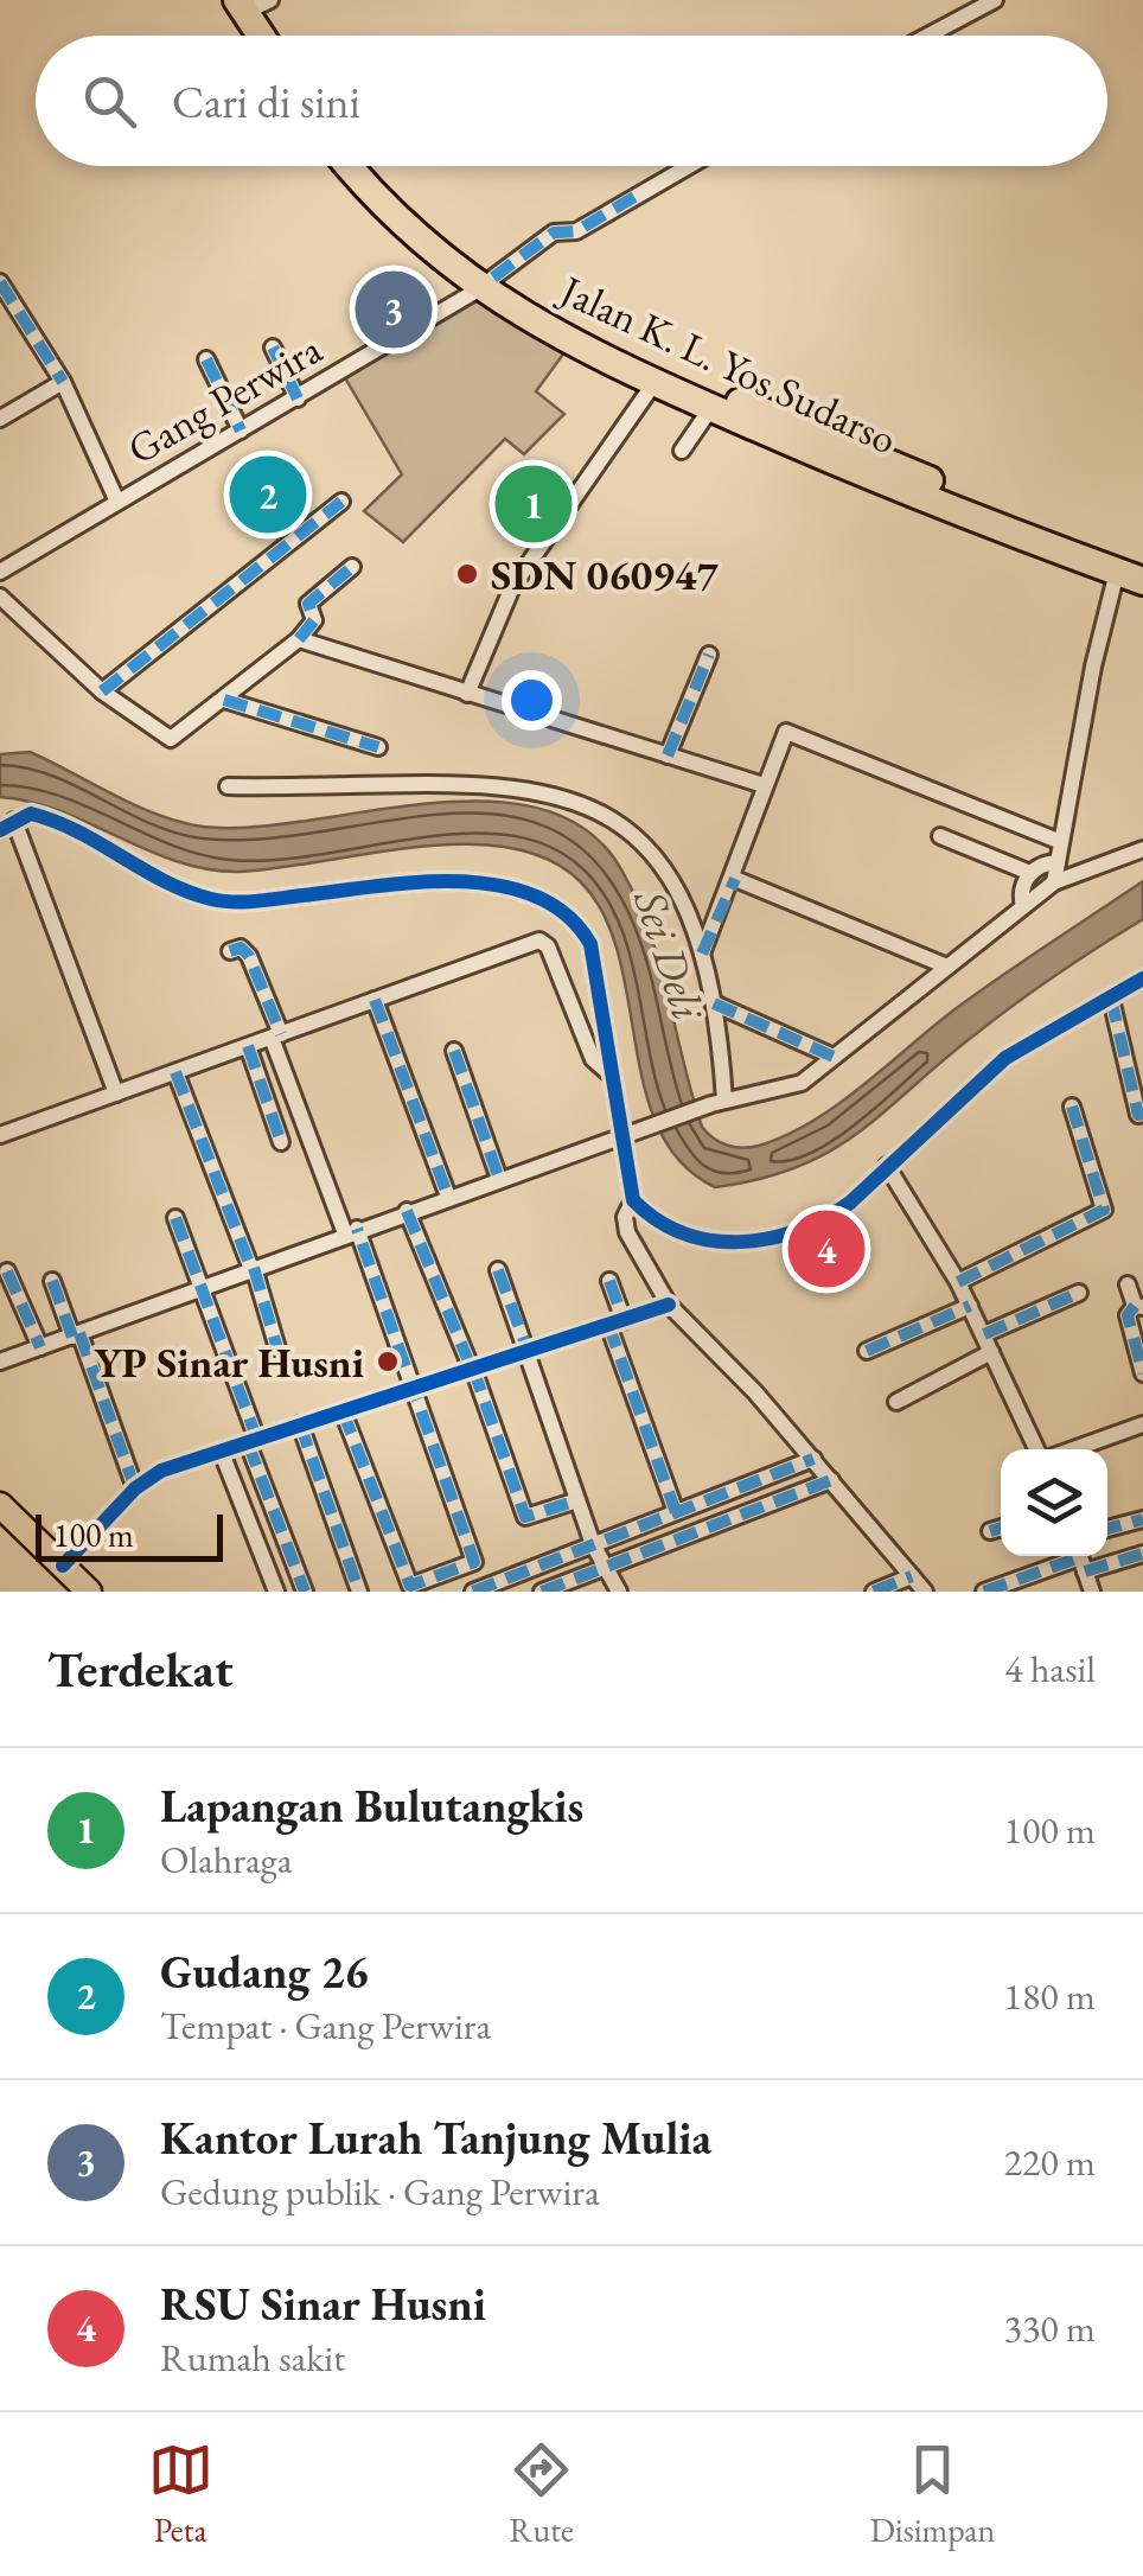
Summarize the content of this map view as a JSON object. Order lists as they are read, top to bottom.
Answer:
{
  "streets": {
    "highway": ["Jalan K. L. Yos Sudarso"],
    "street": ["Gang Perwira"]
  },
  "crossings": [
    ["Jalan K. L. Yos Sudarso", "Gang Perwira"]
  ],
  "water": ["Sei Deli"],
  "places": ["SDN 060947", "YP Sinar Husni"],
  "scale_bar": "100 m",
  "page": {
    "search": "Cari di sini",
    "pins": [
      "3",
      "2",
      "1",
      "4"
    ],
    "scale": "100 m",
    "heading": ["Terdekat", "4 hasil"],
    "list": [
      {
        "mark": "1",
        "name": "Lapangan Bulutangkis",
        "note": "Olahraga",
        "value": "100 m"
      },
      {
        "mark": "2",
        "name": "Gudang 26",
        "note": "Tempat · Gang Perwira",
        "value": "180 m"
      },
      {
        "mark": "3",
        "name": "Kantor Lurah Tanjung Mulia",
        "note": "Gedung publik · Gang Perwira",
        "value": "220 m"
      },
      {
        "mark": "4",
        "name": "RSU Sinar Husni",
        "note": "Rumah sakit",
        "value": "330 m"
      }
    ],
    "nav": ["Peta", "Rute", "Disimpan"]
  }
}
